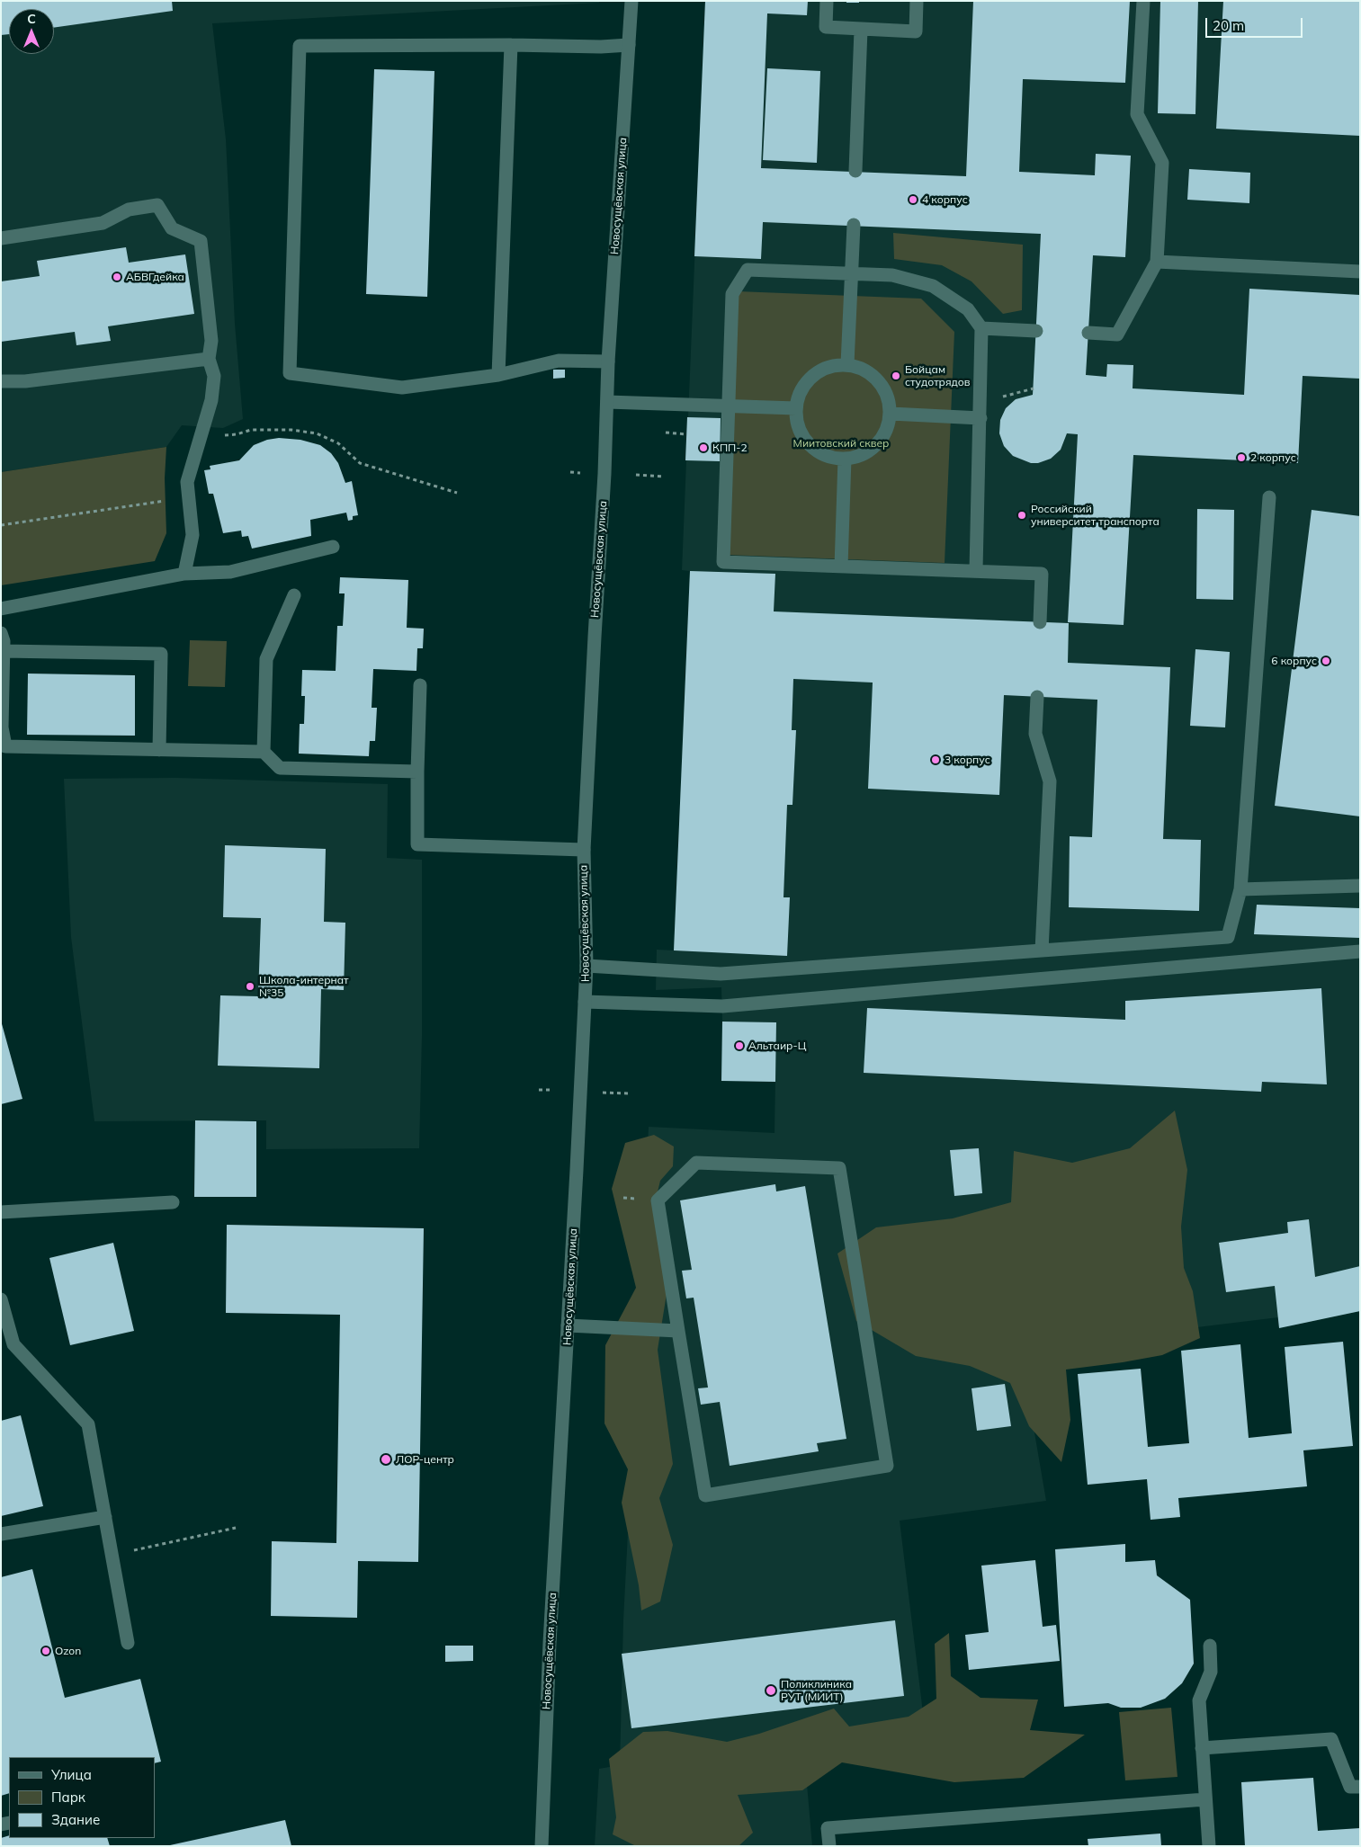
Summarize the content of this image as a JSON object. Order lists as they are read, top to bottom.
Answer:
{
  "streets": {
    "street": ["Новосущёвская улица"]
  },
  "parks": ["Миитовский сквер"],
  "places": [
    "4 корпус",
    "АБВГдейка",
    "Бойцам студотрядов",
    "КПП-2",
    "2 корпус",
    "Российский университет транспорта",
    "6 корпус",
    "3 корпус",
    "Школа-интернат №35",
    "Альтаир-Ц",
    "ЛОР-центр",
    "Ozon",
    "Поликлиника РУТ (МИИТ)"
  ],
  "legend": ["Улица", "Парк", "Здание"],
  "scale_bar": "20 m",
  "north": "top"
}
